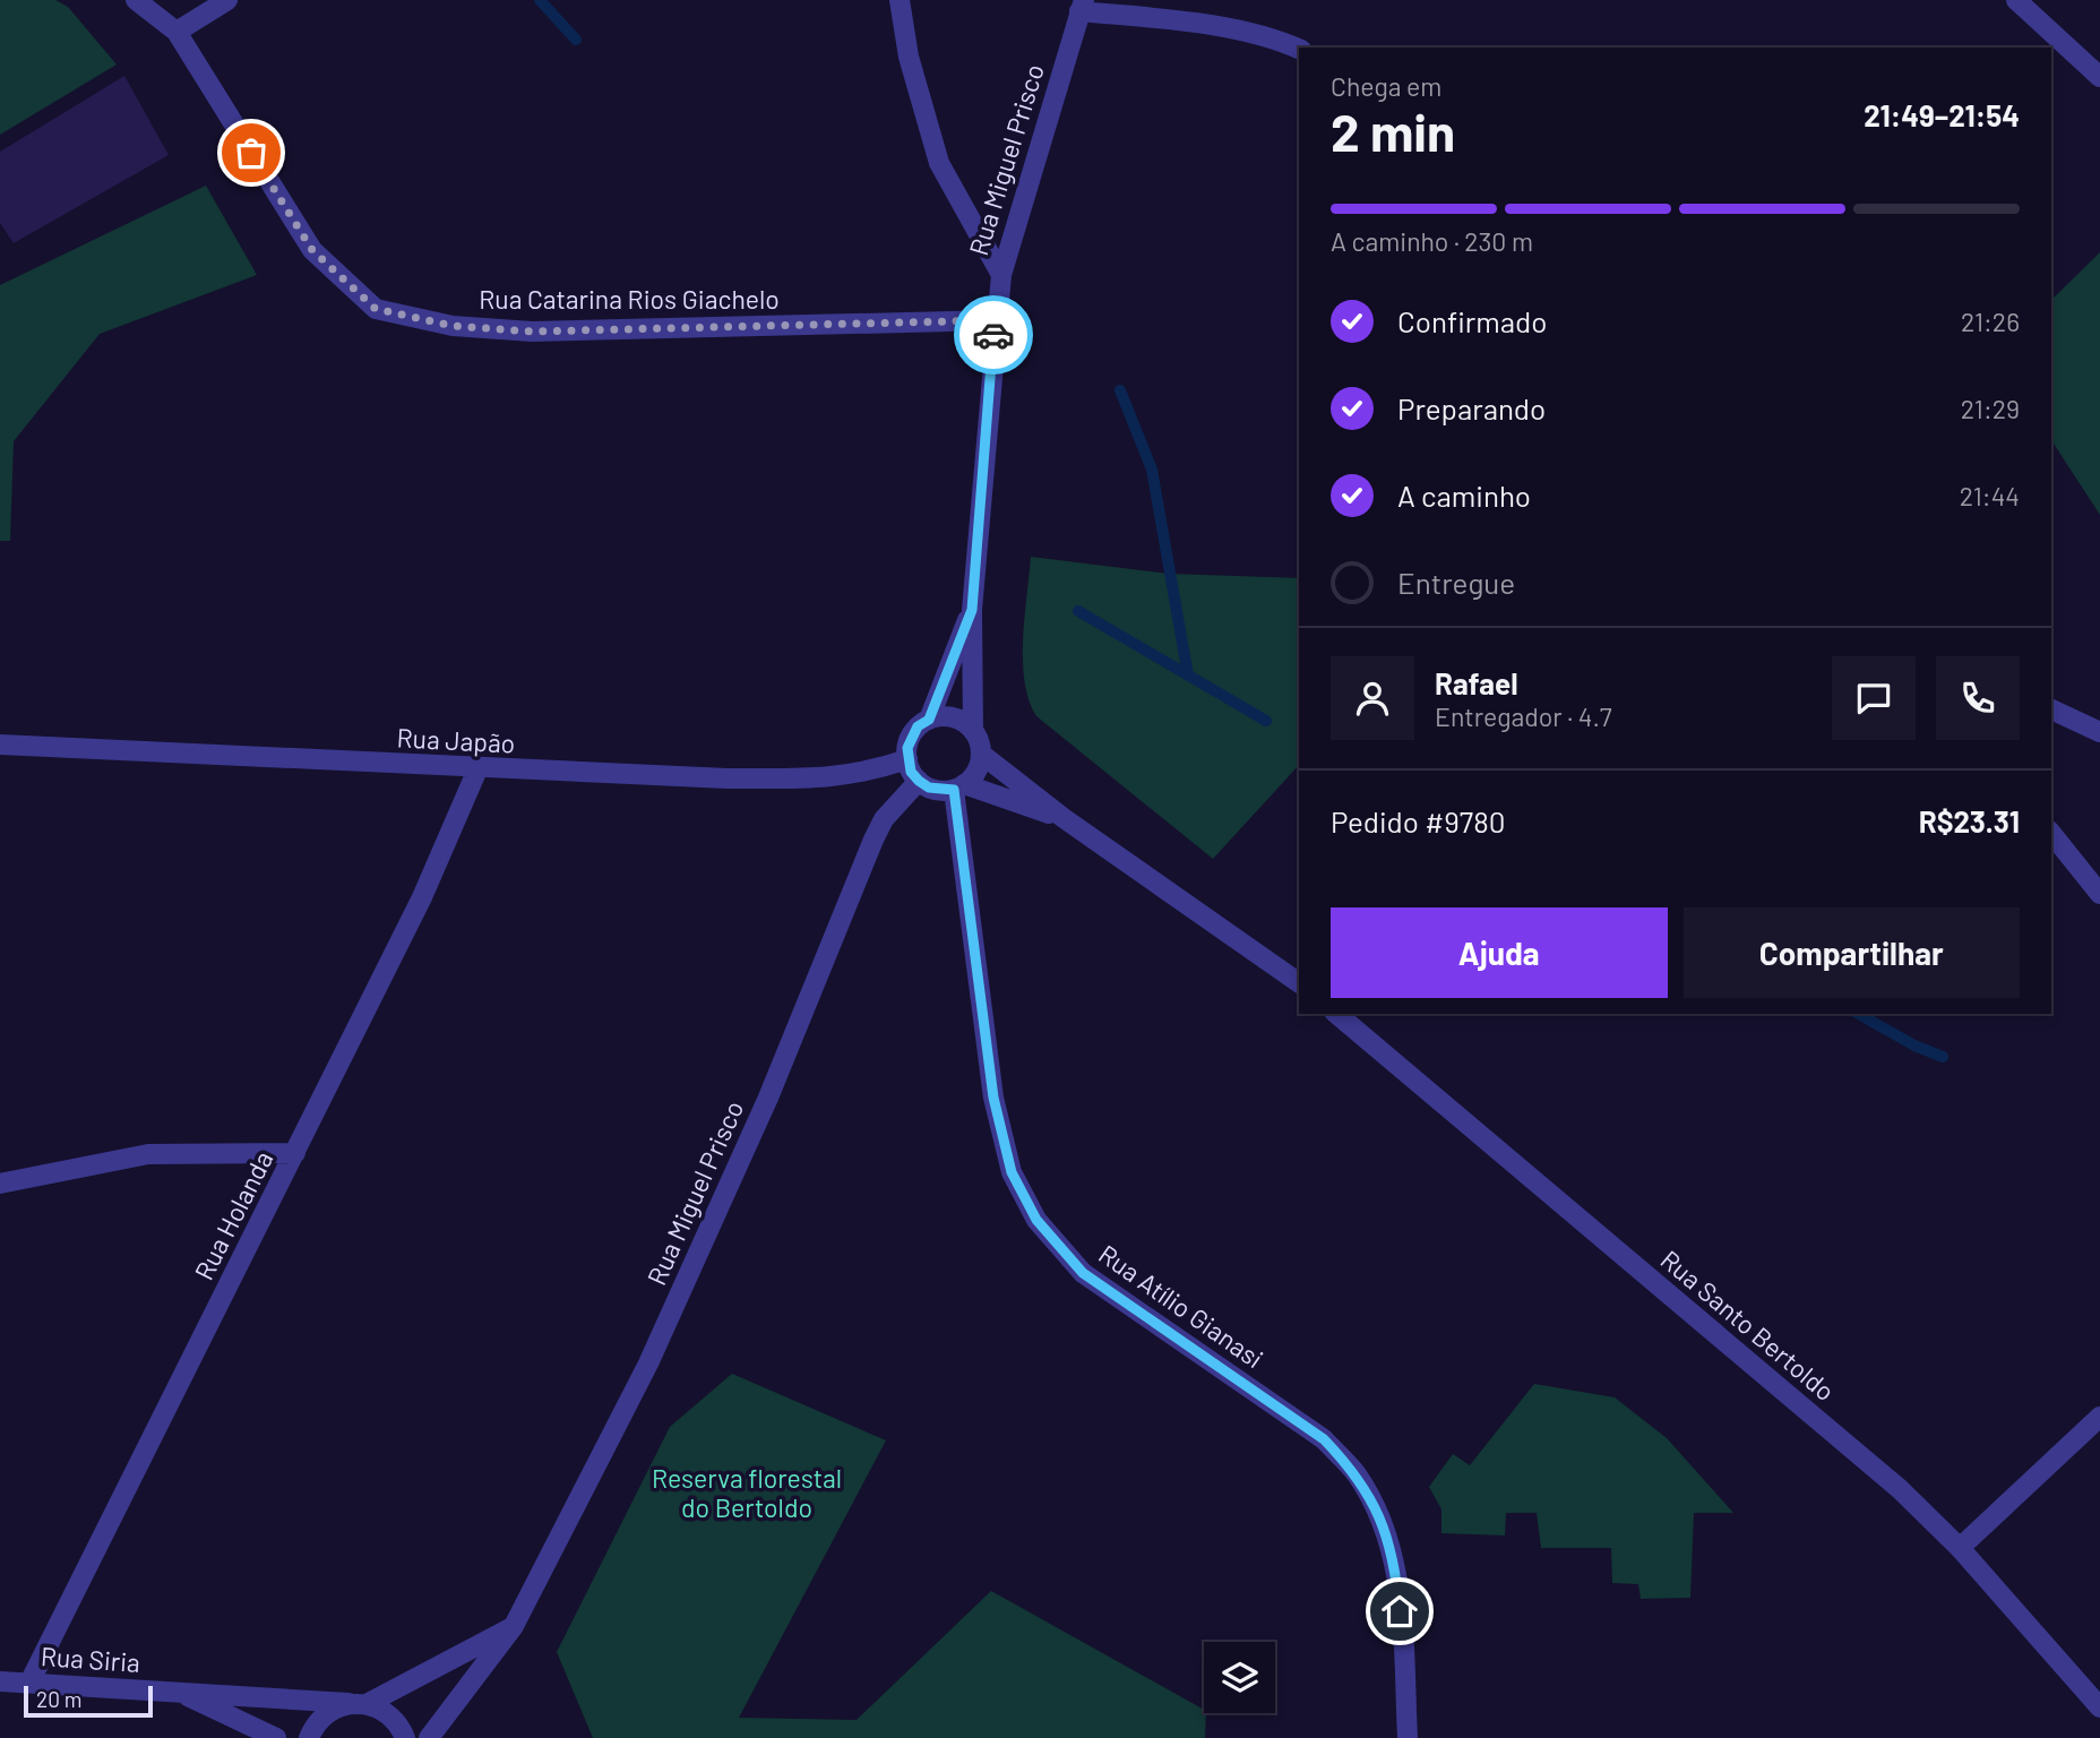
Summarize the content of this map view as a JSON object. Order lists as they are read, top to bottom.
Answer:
{
  "streets": {
    "street": [
      "Rua Miguel Prisco",
      "Rua Catarina Rios Giachelo",
      "Rua Japão",
      "Rua Holanda",
      "Rua Atílio Gianasi",
      "Rua Santo Bertoldo",
      "Rua Siria"
    ]
  },
  "crossings": [
    ["Rua Miguel Prisco", "Rua Catarina Rios Giachelo"],
    ["Rua Miguel Prisco", "Rua Japão"],
    ["Rua Miguel Prisco", "Rua Atílio Gianasi"],
    ["Rua Japão", "Rua Holanda"],
    ["Rua Japão", "Rua Atílio Gianasi"],
    ["Rua Holanda", "Rua Siria"]
  ],
  "parks": ["Reserva florestal do Bertoldo"],
  "scale_bar": "20 m",
  "page": {
    "heading": ["2 min", "Chega em", "21:49–21:54"],
    "panel": [
      "Rafael",
      "Entregador · 4.7",
      "Pedido #9780",
      "R$23.31"
    ],
    "bar": "A caminho · 230 m",
    "list": [
      ["Confirmado", "21:26"],
      ["Preparando", "21:29"],
      ["A caminho", "21:44"],
      "Entregue"
    ],
    "buttons": ["Ajuda", "Compartilhar"],
    "scale": "20 m"
  }
}
